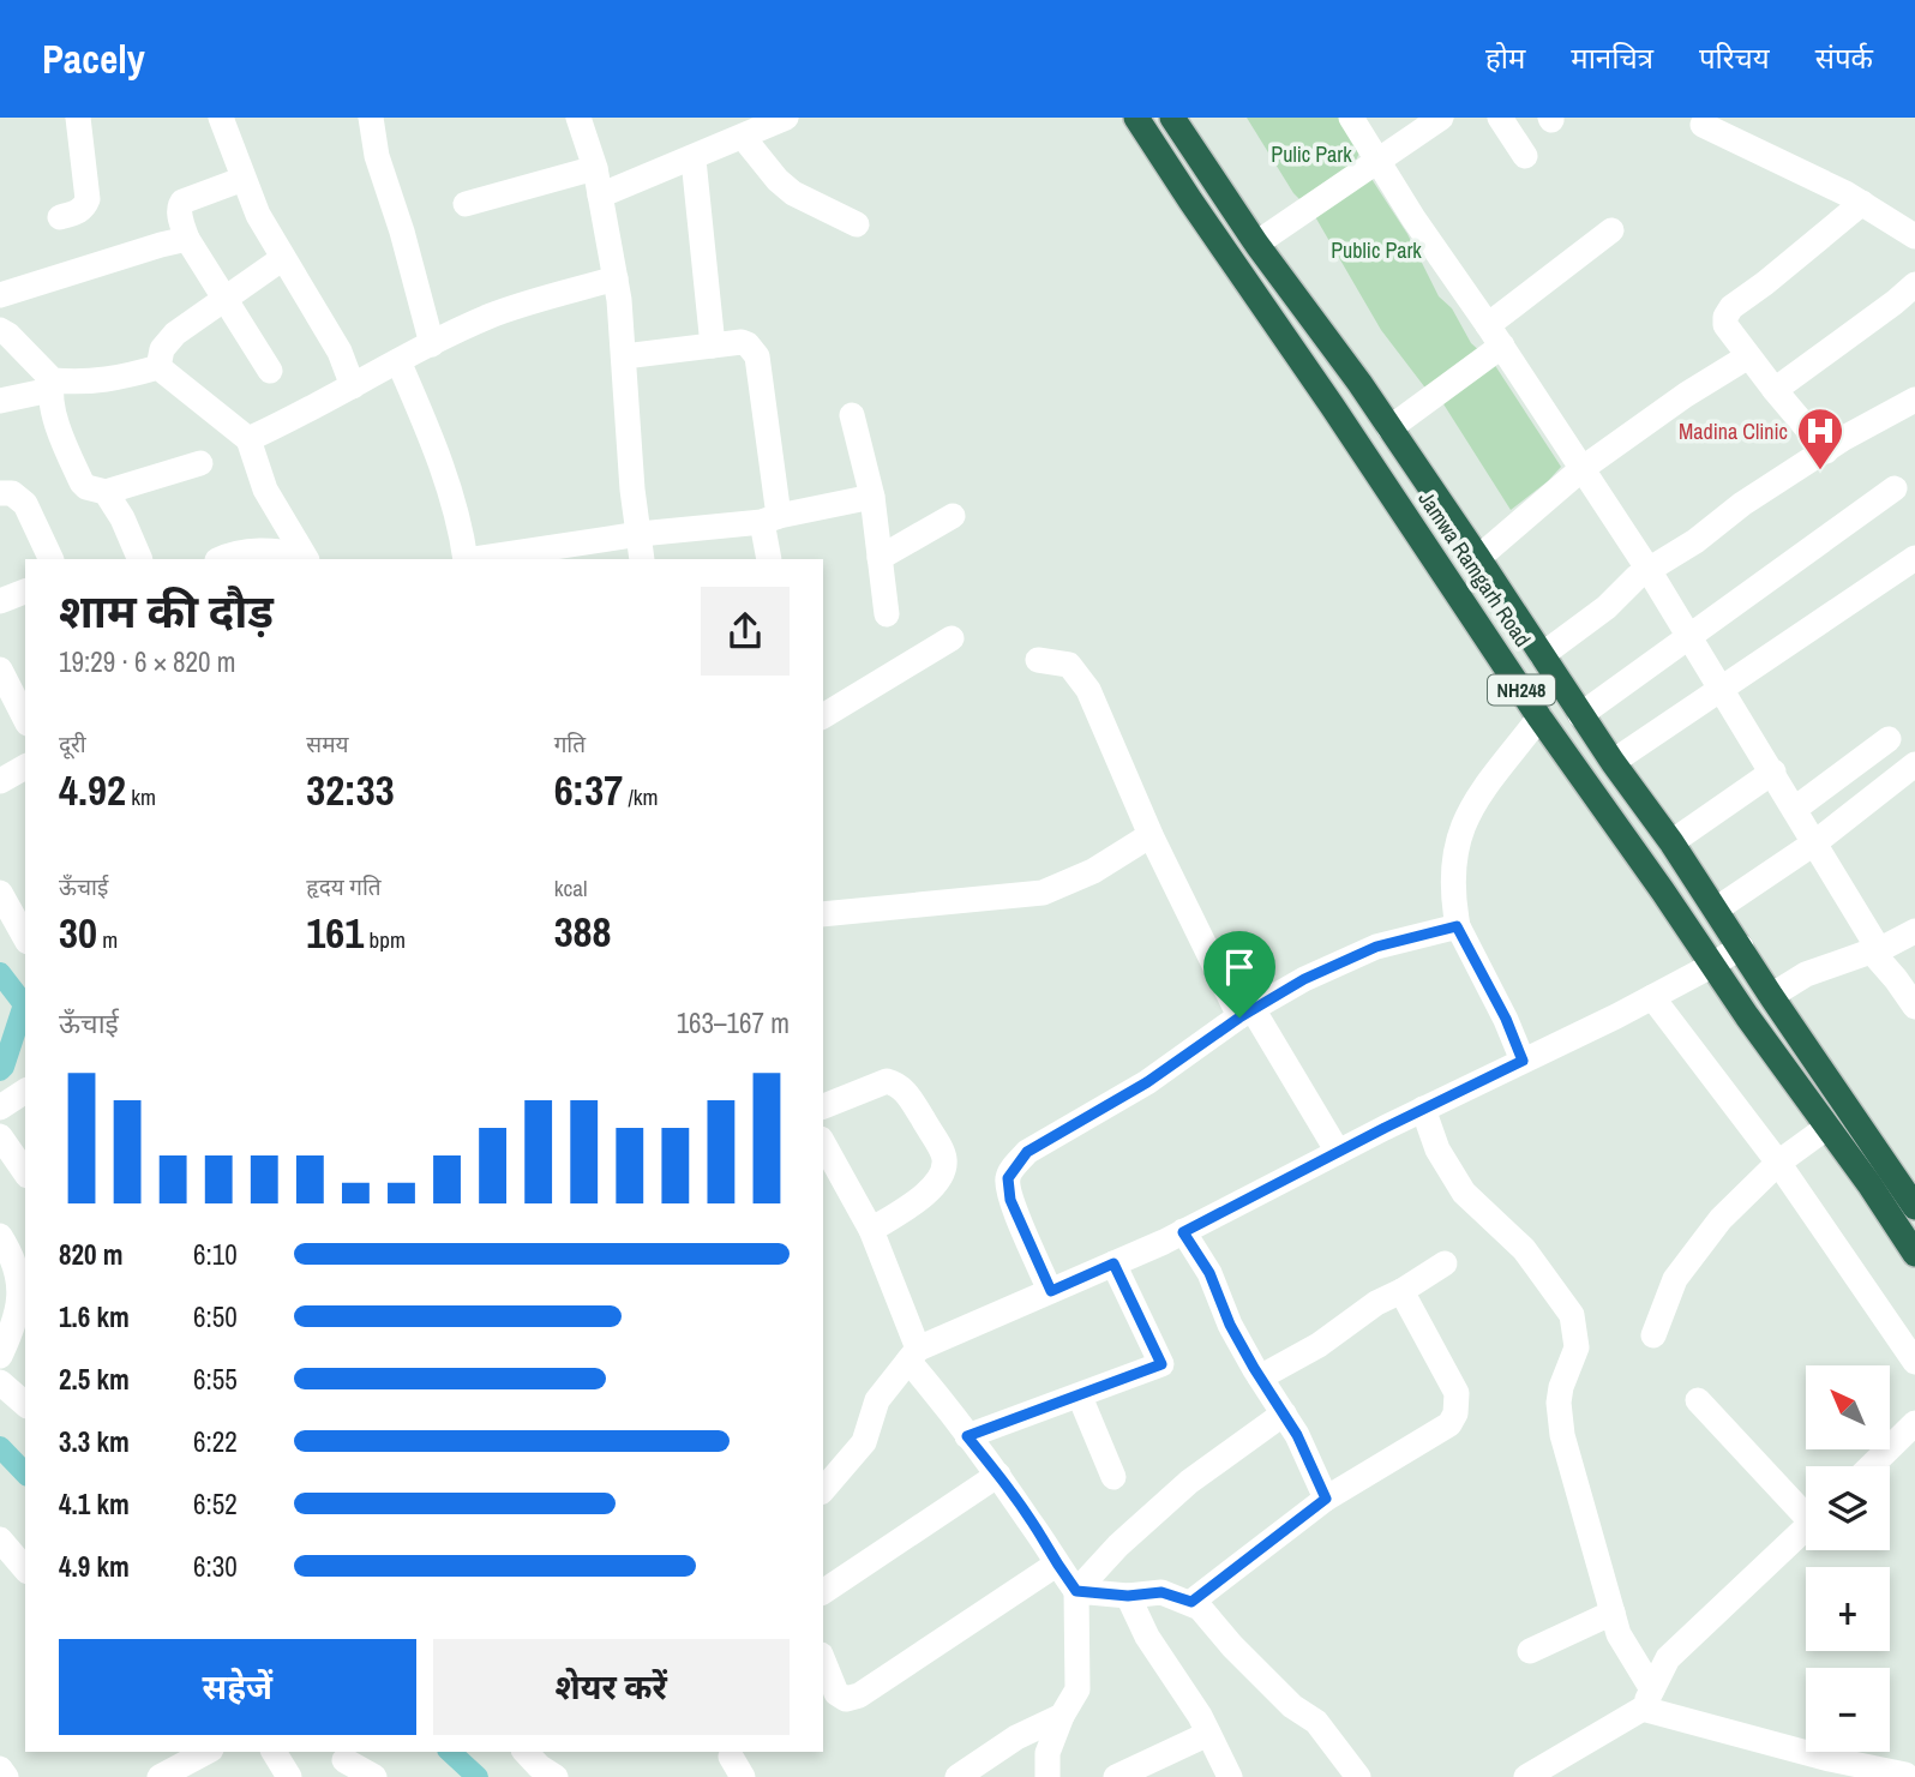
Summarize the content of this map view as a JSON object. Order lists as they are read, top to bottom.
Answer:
{
  "streets": {
    "highway": ["Jamwa Ramgarh Road", "NH248"]
  },
  "parks": ["Pulic Park", "Public Park"],
  "places": {
    "hospital": ["Madina Clinic"]
  },
  "north": "top left",
  "page": {
    "header": "Pacely",
    "nav": [
      "होम",
      "मानचित्र",
      "परिचय",
      "संपर्क"
    ],
    "heading": ["शाम की दौड़", "19:29 · 6 × 820 m"],
    "stats": [
      ["दूरी", "4.92 km"],
      ["समय", "32:33"],
      ["गति", "6:37 /km"],
      ["ऊँचाई", "30 m"],
      ["हृदय गति", "161 bpm"],
      ["kcal", "388"]
    ],
    "chart": ["ऊँचाई", "163–167 m"],
    "list": [
      {
        "name": "820 m",
        "note": "6:10"
      },
      {
        "name": "1.6 km",
        "note": "6:50"
      },
      {
        "name": "2.5 km",
        "note": "6:55"
      },
      {
        "name": "3.3 km",
        "note": "6:22"
      },
      {
        "name": "4.1 km",
        "note": "6:52"
      },
      {
        "name": "4.9 km",
        "note": "6:30"
      }
    ],
    "map_buttons": ["+", "−"],
    "buttons": ["सहेजें", "शेयर करें"]
  }
}
